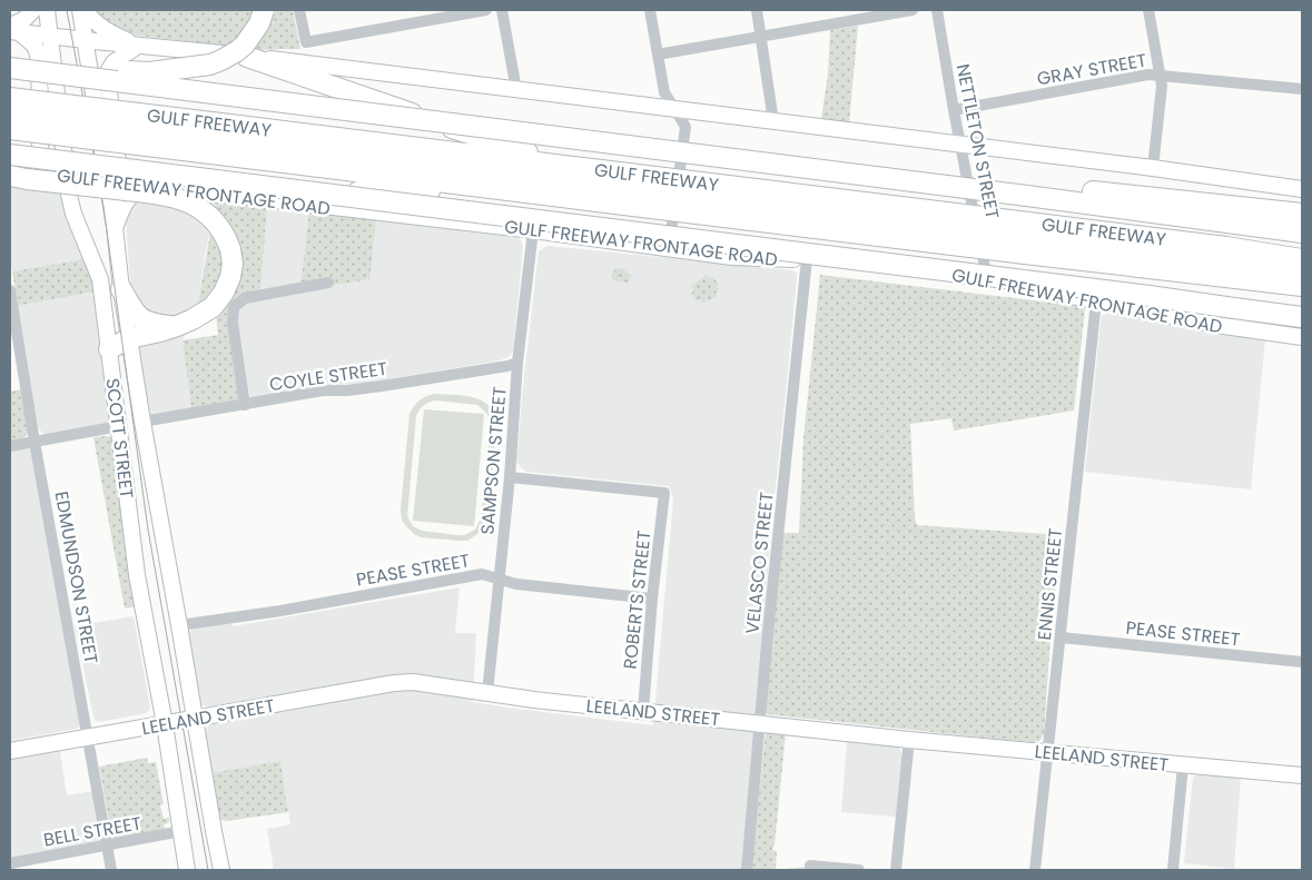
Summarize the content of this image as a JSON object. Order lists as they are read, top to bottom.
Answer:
{
  "streets": {
    "highway": ["GULF FREEWAY"],
    "main road": ["GULF FREEWAY FRONTAGE ROAD", "SCOTT STREET", "LEELAND STREET"],
    "street": [
      "GRAY STREET",
      "NETTLETON STREET",
      "COYLE STREET",
      "SAMPSON STREET",
      "VELASCO STREET",
      "PEASE STREET",
      "EDMUNDSON STREET",
      "ENNIS STREET",
      "ROBERTS STREET",
      "BELL STREET"
    ]
  },
  "crossings": [
    ["GRAY STREET", "NETTLETON STREET"],
    ["NETTLETON STREET", "GULF FREEWAY FRONTAGE ROAD"],
    ["GULF FREEWAY FRONTAGE ROAD", "SCOTT STREET"],
    ["GULF FREEWAY FRONTAGE ROAD", "SAMPSON STREET"],
    ["GULF FREEWAY FRONTAGE ROAD", "VELASCO STREET"],
    ["GULF FREEWAY FRONTAGE ROAD", "ENNIS STREET"],
    ["COYLE STREET", "SCOTT STREET"],
    ["COYLE STREET", "SAMPSON STREET"],
    ["SCOTT STREET", "PEASE STREET"],
    ["SCOTT STREET", "LEELAND STREET"],
    ["SCOTT STREET", "BELL STREET"],
    ["SAMPSON STREET", "PEASE STREET"],
    ["SAMPSON STREET", "ROBERTS STREET"],
    ["SAMPSON STREET", "LEELAND STREET"],
    ["VELASCO STREET", "LEELAND STREET"],
    ["PEASE STREET", "ENNIS STREET"],
    ["PEASE STREET", "ROBERTS STREET"],
    ["EDMUNDSON STREET", "LEELAND STREET"],
    ["EDMUNDSON STREET", "BELL STREET"],
    ["ENNIS STREET", "LEELAND STREET"],
    ["ROBERTS STREET", "LEELAND STREET"]
  ]
}
